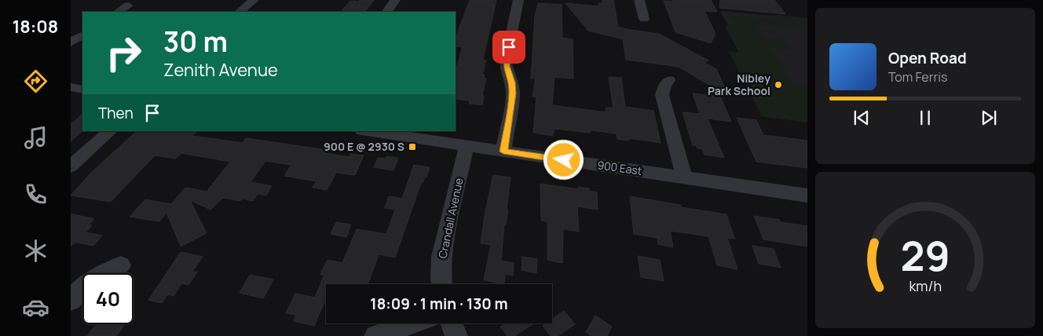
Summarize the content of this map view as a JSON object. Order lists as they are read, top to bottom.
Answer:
{
  "streets": {
    "street": ["900 East", "Crandall Avenue"]
  },
  "crossings": [
    ["900 East", "Crandall Avenue"]
  ],
  "places": {
    "other": ["Nibley Park School"],
    "transit": ["900 E @ 2930 S"]
  },
  "page": {
    "tabs": "18:08",
    "turn": ["30 m", "Zenith Avenue"],
    "song": ["Open Road", "Tom Ferris"],
    "then": "Then",
    "limit": "40",
    "trip": "18:09 · 1 min · 130 m",
    "gauge": ["29", "km/h"]
  }
}
